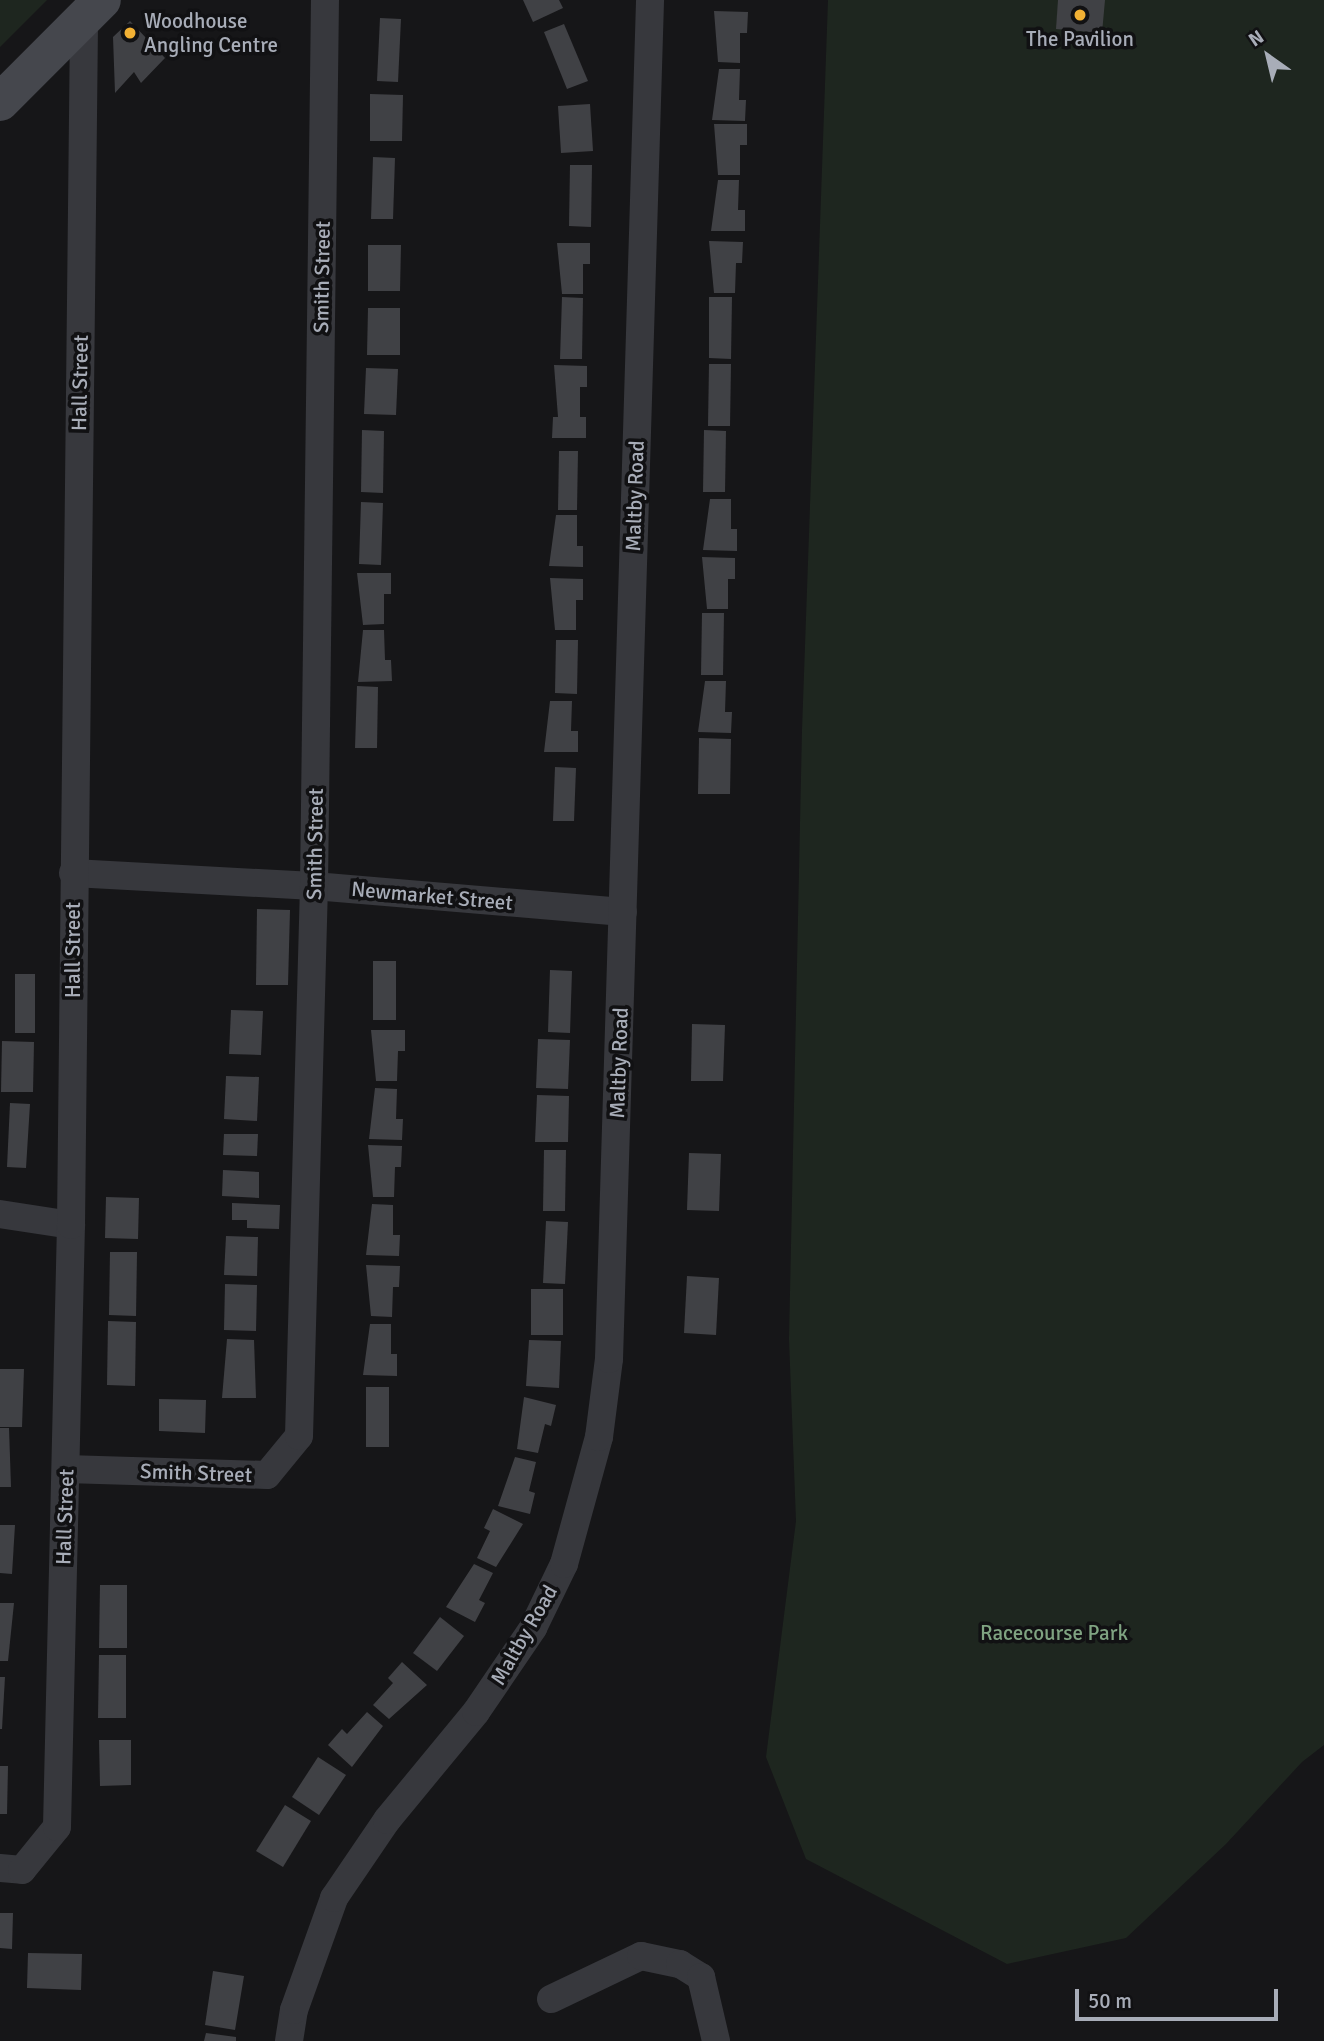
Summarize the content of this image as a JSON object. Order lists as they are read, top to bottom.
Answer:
{
  "streets": {
    "street": [
      "Smith Street",
      "Hall Street",
      "Maltby Road",
      "Newmarket Street"
    ]
  },
  "crossings": [
    ["Smith Street", "Hall Street"],
    ["Smith Street", "Newmarket Street"],
    ["Hall Street", "Newmarket Street"],
    ["Maltby Road", "Newmarket Street"]
  ],
  "parks": ["Racecourse Park"],
  "places": ["The Pavilion", "Woodhouse Angling Centre"],
  "scale_bar": "50 m",
  "north": "top left"
}
